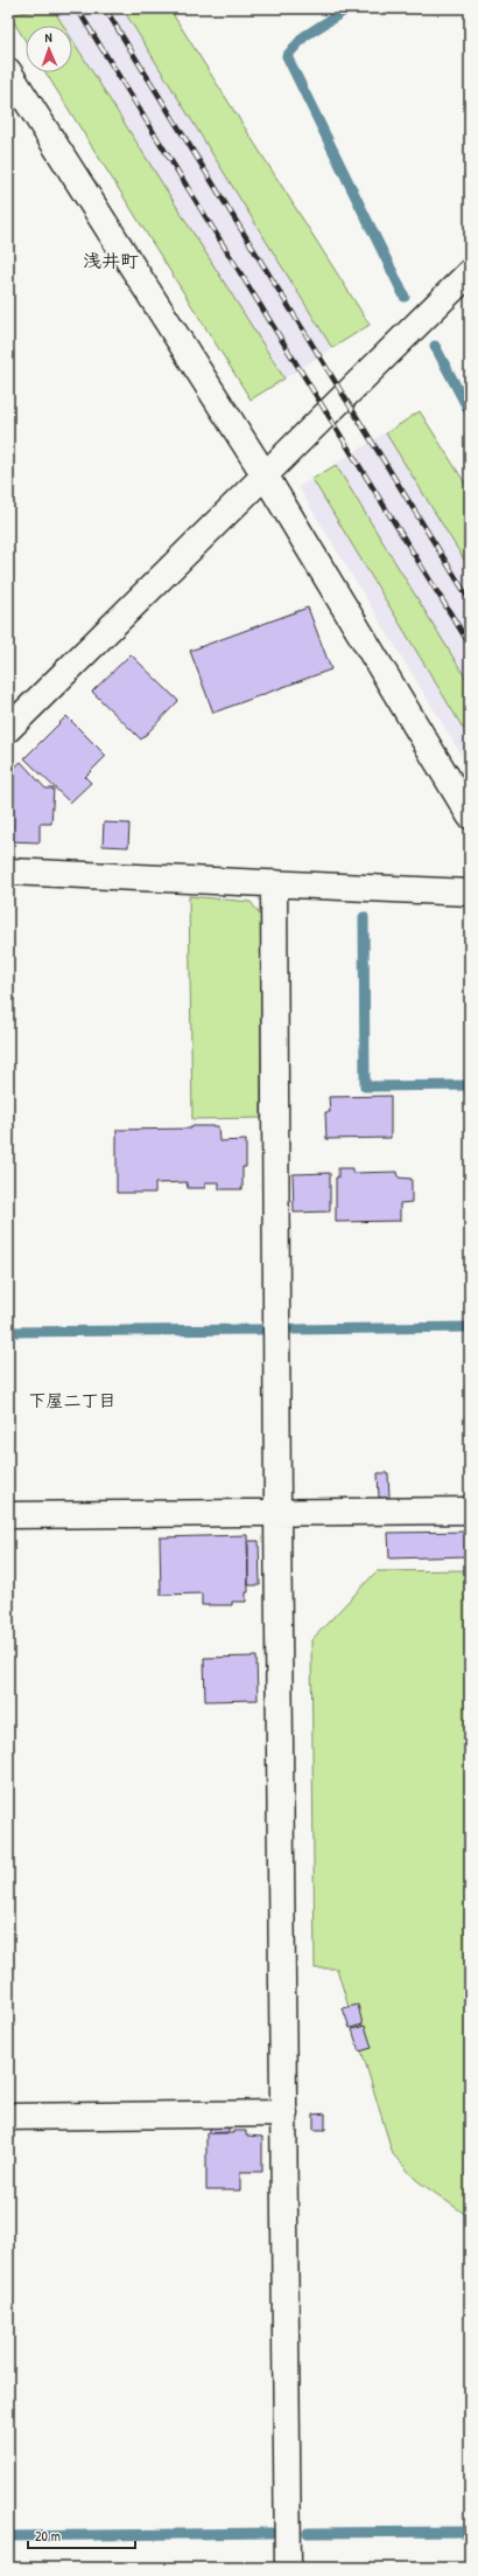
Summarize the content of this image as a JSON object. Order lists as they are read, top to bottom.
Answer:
{
  "districts": ["浅井町", "下屋二丁目"],
  "scale_bar": "20 m",
  "north": "top"
}
